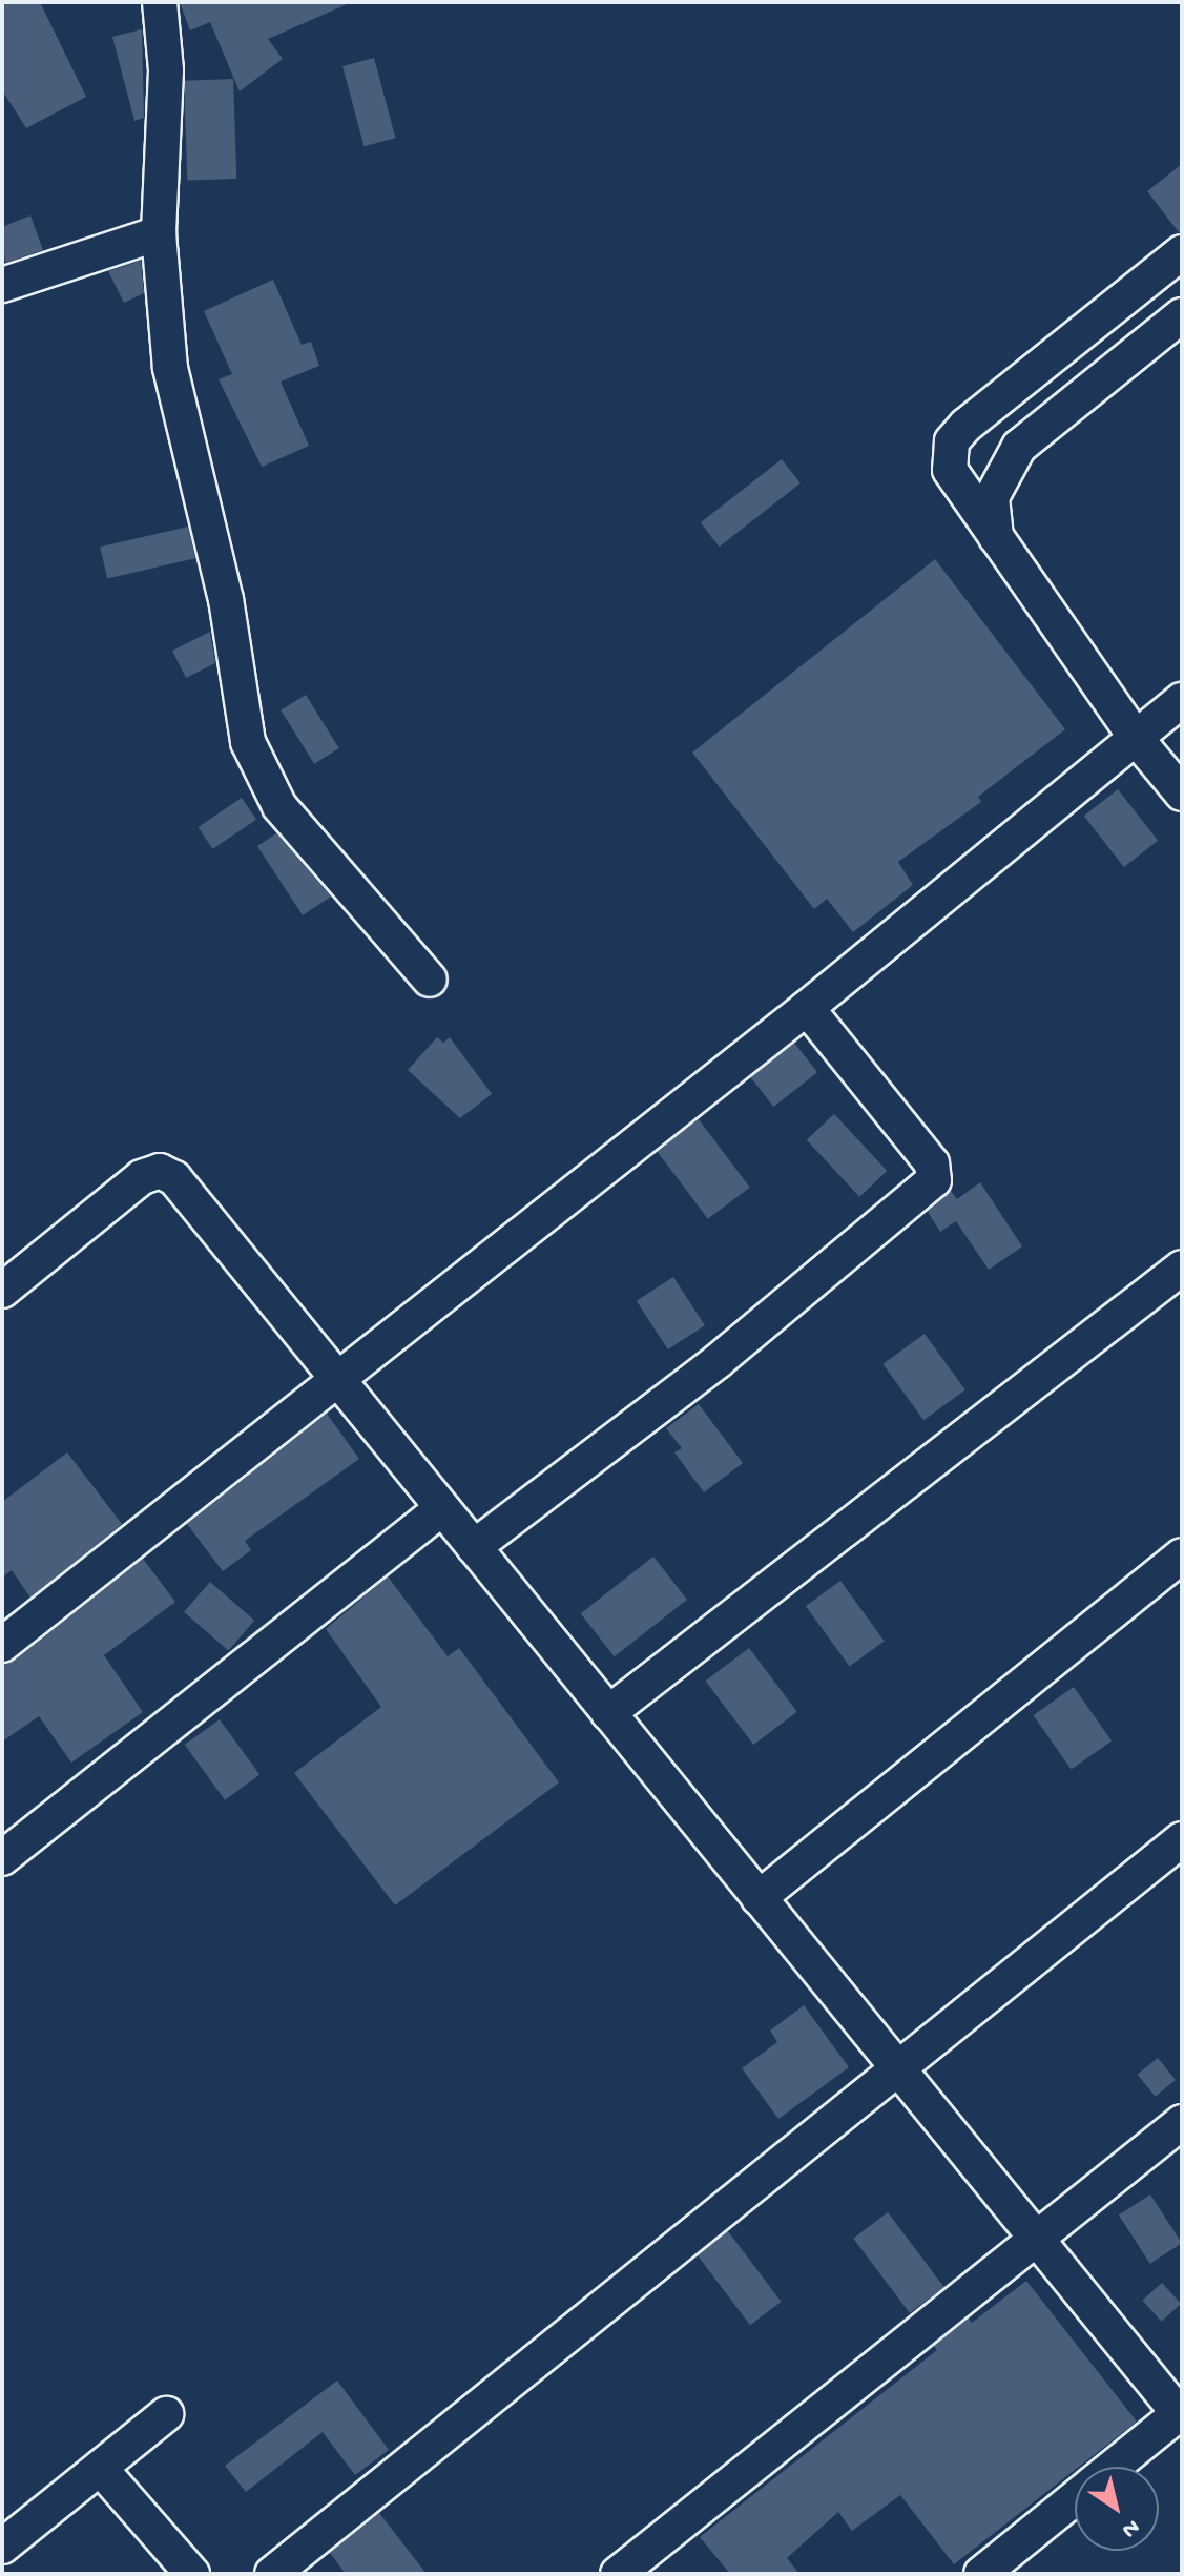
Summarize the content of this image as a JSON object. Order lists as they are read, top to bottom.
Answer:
{
  "north": "bottom right"
}
